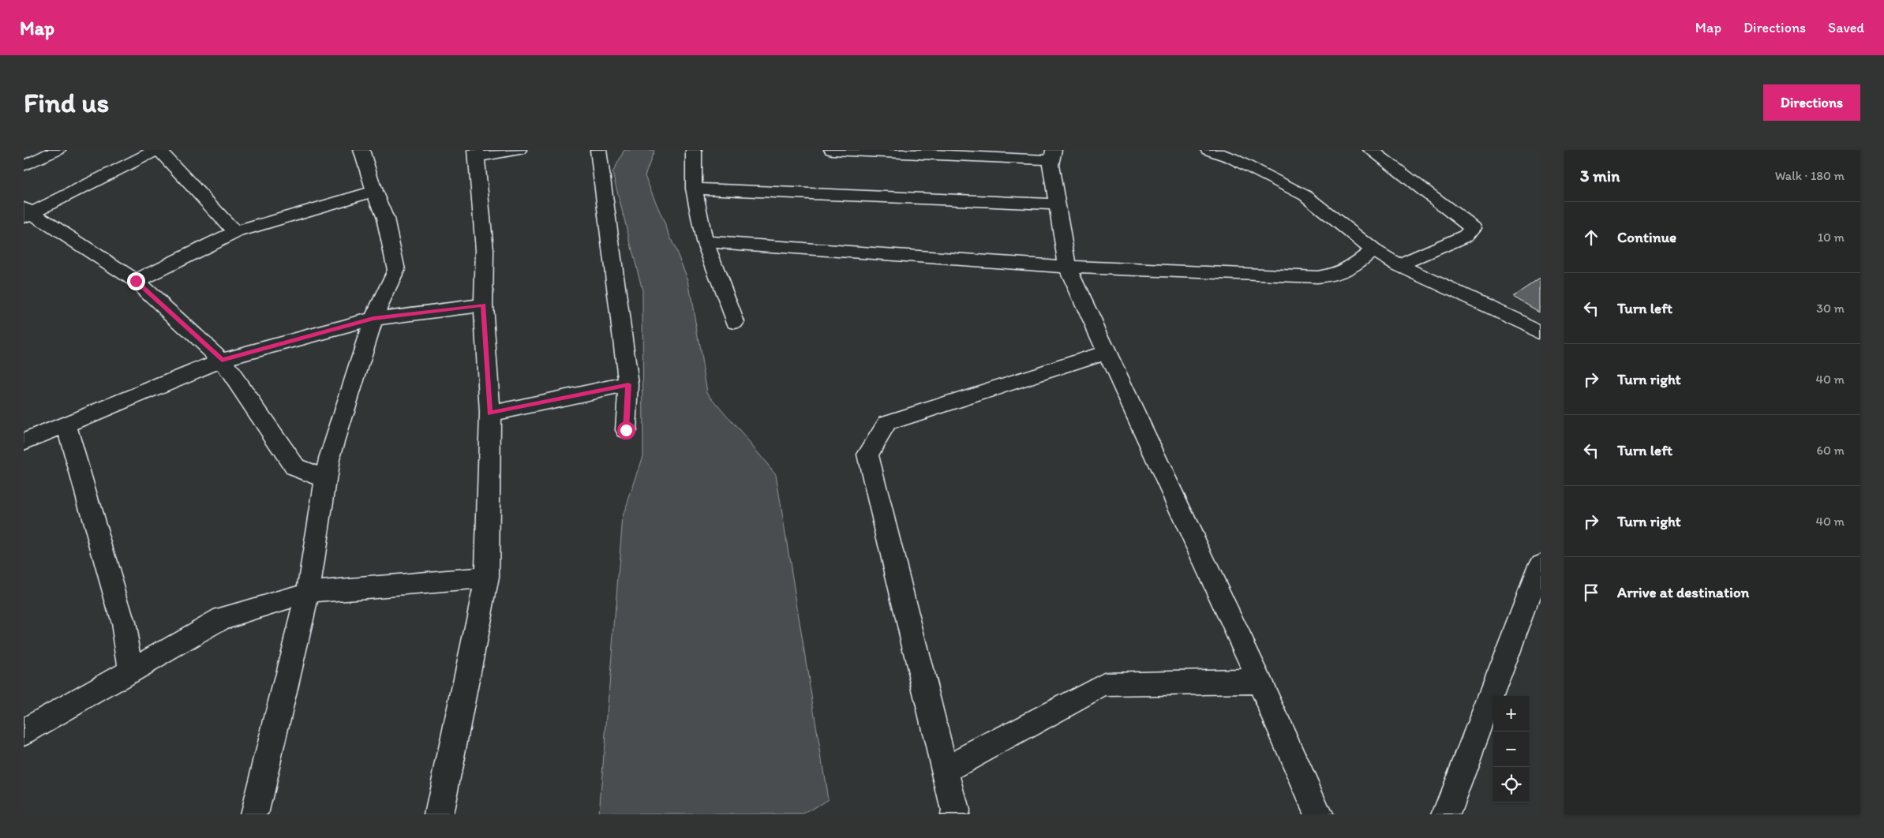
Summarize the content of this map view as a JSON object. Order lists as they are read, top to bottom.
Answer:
{
  "page": {
    "header": "Map",
    "nav": ["Map", "Directions", "Saved"],
    "buttons": "Directions",
    "title": "Find us",
    "heading": ["3 min", "Walk · 180 m"],
    "list": [
      ["Continue", "10 m"],
      ["Turn left", "30 m"],
      ["Turn right", "40 m"],
      ["Turn left", "60 m"],
      ["Turn right", "40 m"],
      "Arrive at destination"
    ],
    "map_buttons": ["+", "−"]
  }
}
